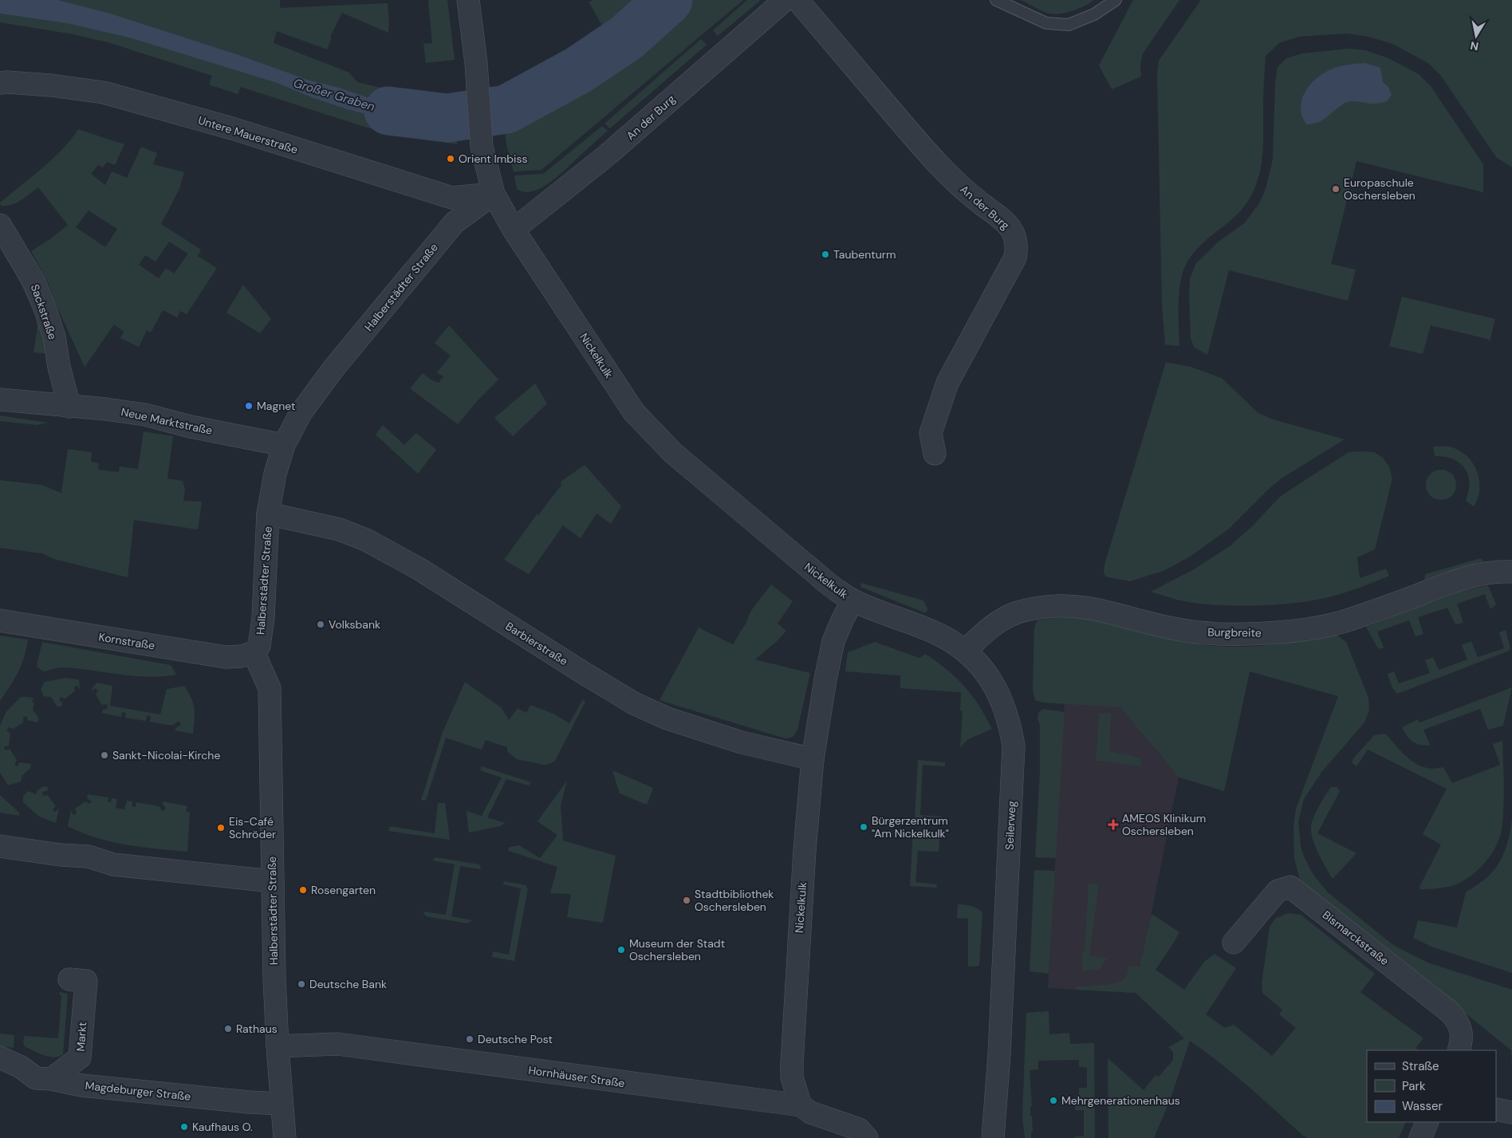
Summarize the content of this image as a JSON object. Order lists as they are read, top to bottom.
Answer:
{
  "streets": {
    "street": [
      "An der Burg",
      "Untere Mauerstraße",
      "Halberstädter Straße",
      "Sackstraße",
      "Nickelkulk",
      "Neue Marktstraße",
      "Burgbreite",
      "Kornstraße",
      "Barbierstraße",
      "Seilerweg",
      "Bismarckstraße",
      "Markt",
      "Hornhäuser Straße",
      "Magdeburger Straße"
    ]
  },
  "crossings": [
    ["An der Burg", "Nickelkulk"],
    ["Untere Mauerstraße", "Halberstädter Straße"],
    ["Untere Mauerstraße", "Nickelkulk"],
    ["Halberstädter Straße", "Nickelkulk"],
    ["Halberstädter Straße", "Neue Marktstraße"],
    ["Halberstädter Straße", "Kornstraße"],
    ["Halberstädter Straße", "Barbierstraße"],
    ["Halberstädter Straße", "Hornhäuser Straße"],
    ["Halberstädter Straße", "Magdeburger Straße"],
    ["Sackstraße", "Neue Marktstraße"],
    ["Nickelkulk", "Barbierstraße"],
    ["Nickelkulk", "Seilerweg"],
    ["Nickelkulk", "Hornhäuser Straße"],
    ["Burgbreite", "Seilerweg"],
    ["Markt", "Magdeburger Straße"]
  ],
  "water": ["Großer Graben"],
  "places": {
    "other": [
      "Orient Imbiss",
      "Europaschule Oschersleben",
      "Taubenturm",
      "Magnet",
      "Volksbank",
      "Sankt-Nicolai-Kirche",
      "Bürgerzentrum \"Am Nickelkulk\"",
      "Eis-Café Schröder",
      "Rosengarten",
      "Stadtbibliothek Oschersleben",
      "Museum der Stadt Oschersleben",
      "Deutsche Bank",
      "Rathaus",
      "Deutsche Post",
      "Mehrgenerationenhaus",
      "Kaufhaus O."
    ],
    "health": ["AMEOS Klinikum Oschersleben"]
  },
  "legend": ["Straße", "Park", "Wasser"],
  "north": "bottom"
}
